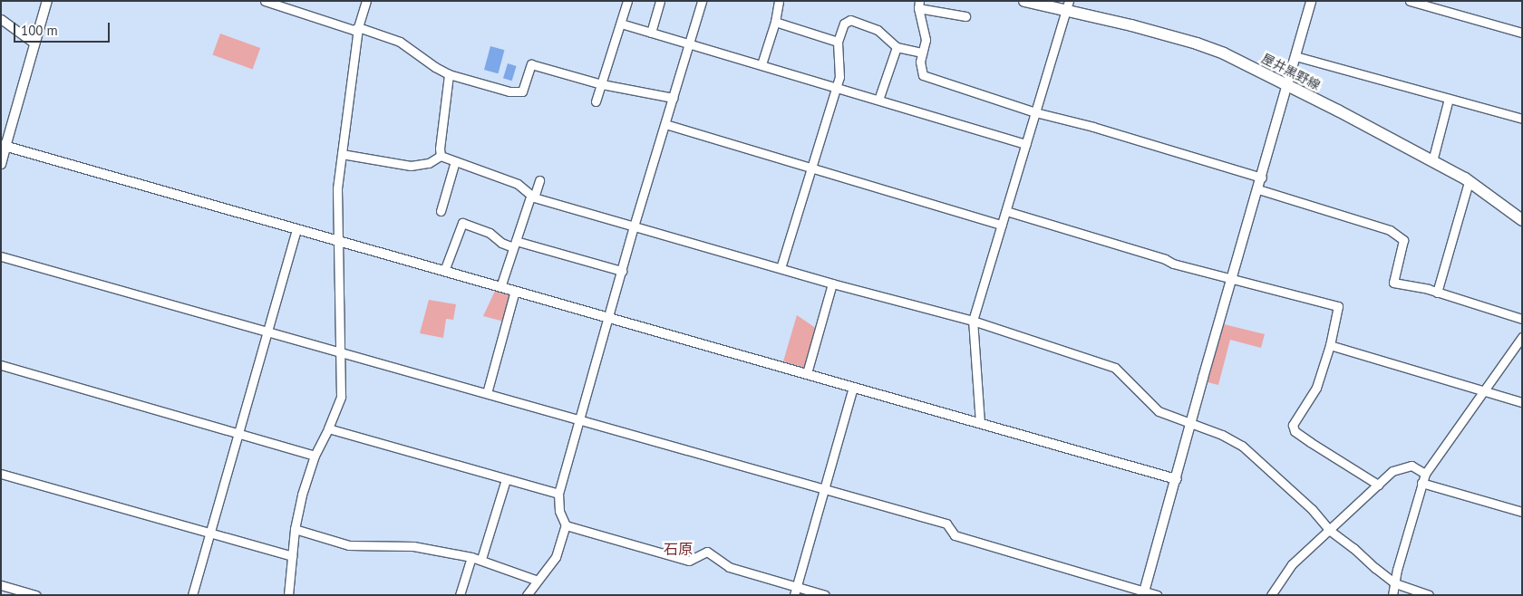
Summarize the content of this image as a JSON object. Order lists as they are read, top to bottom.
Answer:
{
  "streets": {
    "main road": ["屋井黒野線"]
  },
  "districts": ["石原"],
  "scale_bar": "100 m"
}
